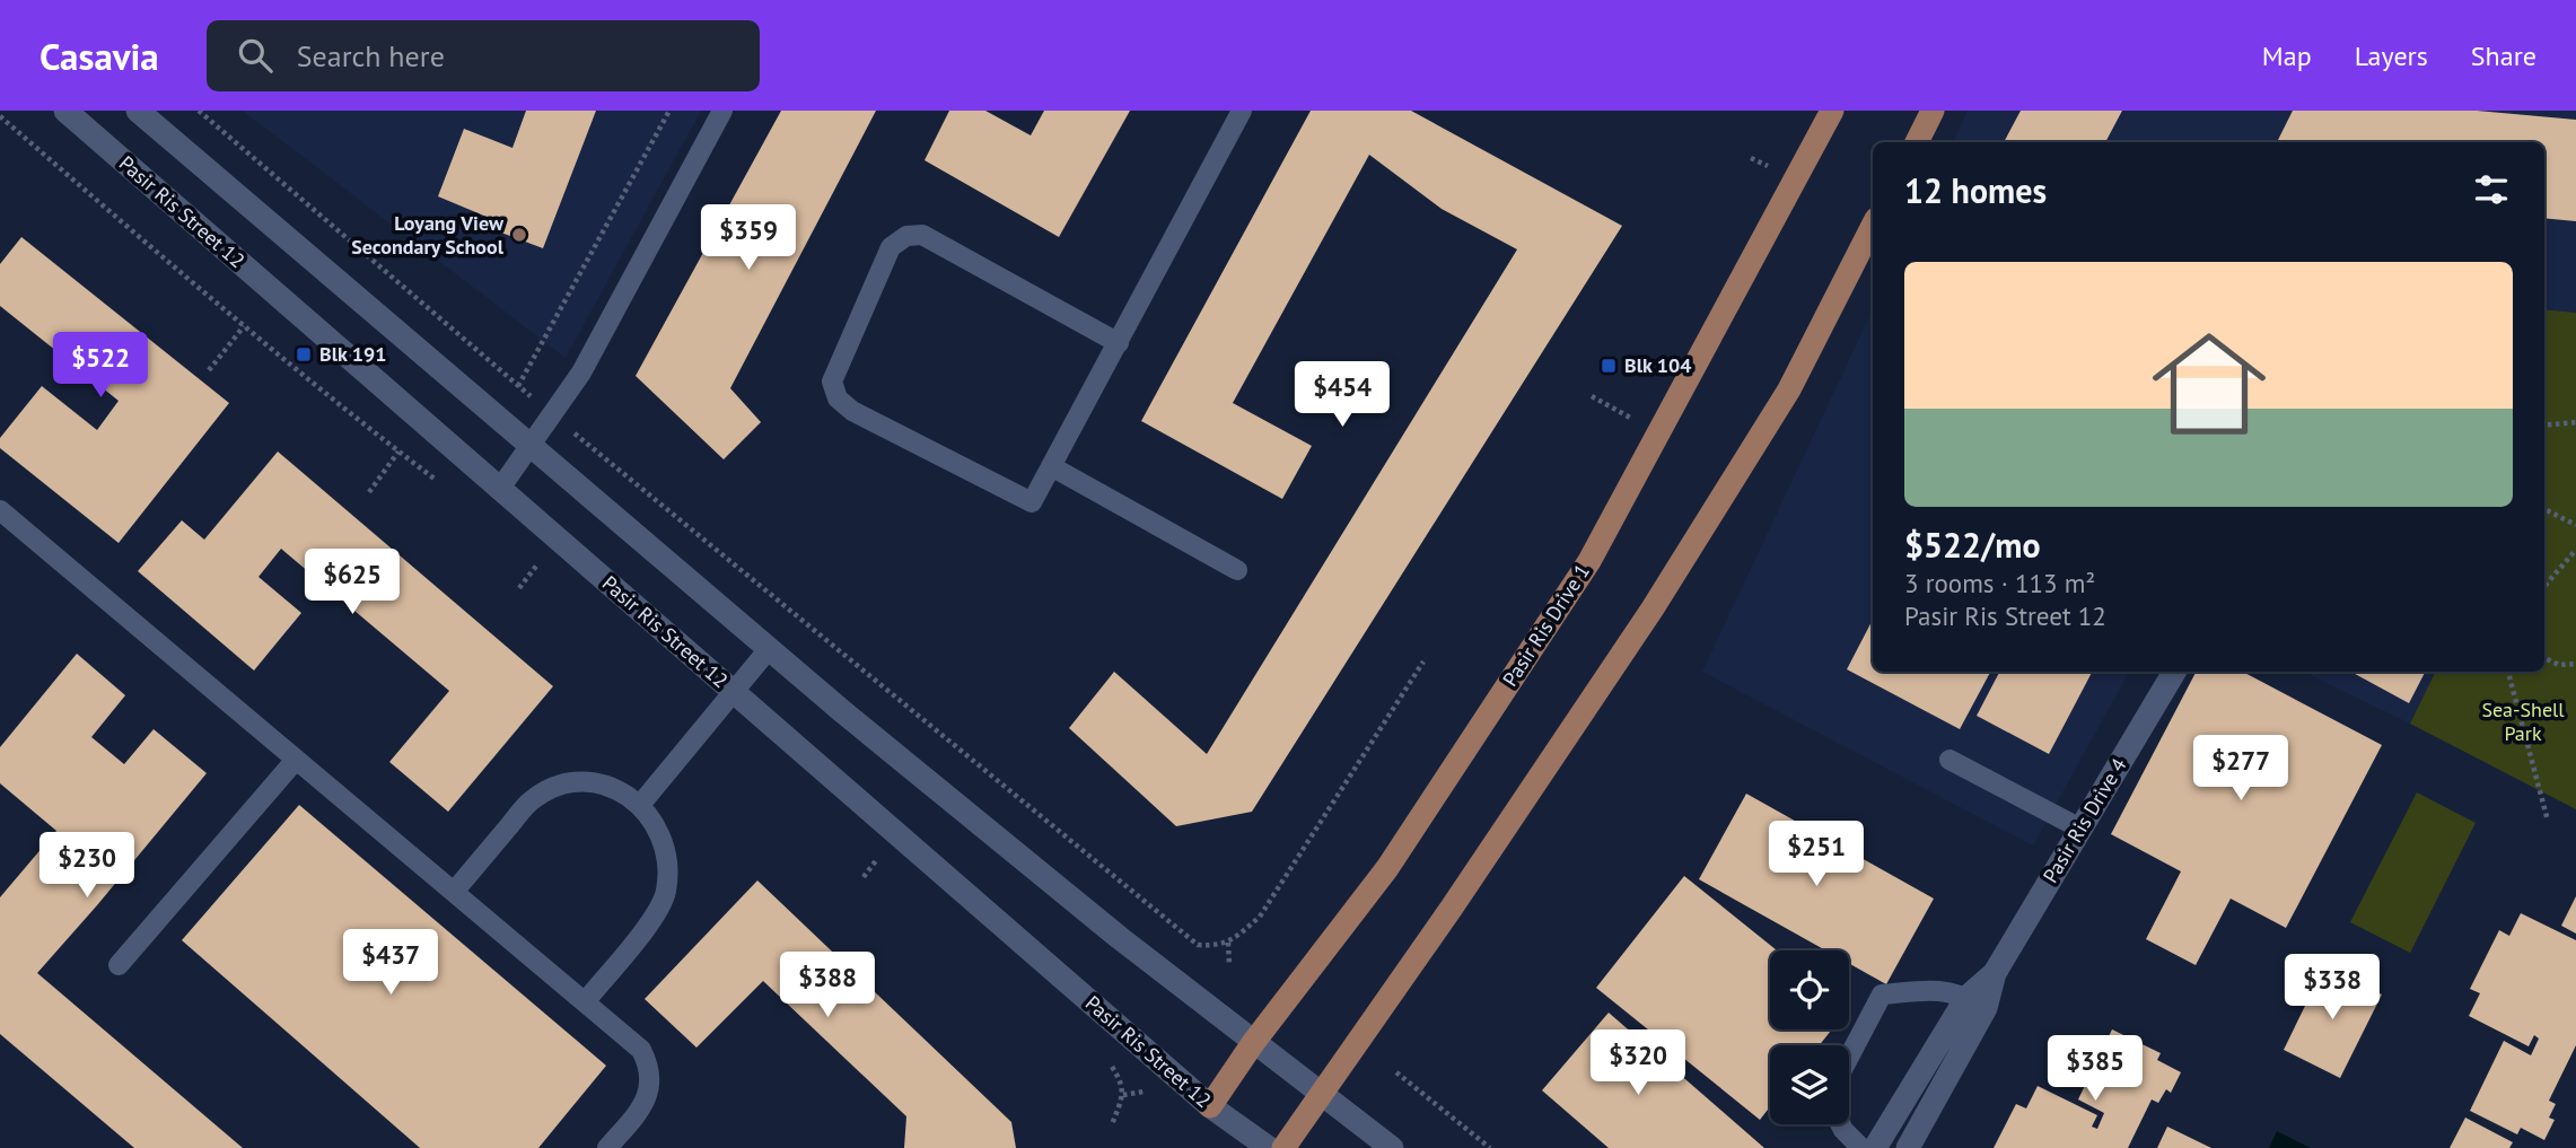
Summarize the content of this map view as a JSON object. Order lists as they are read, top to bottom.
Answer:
{
  "streets": {
    "main road": ["Pasir Ris Drive 1"],
    "street": ["Pasir Ris Street 12", "Pasir Ris Drive 4"]
  },
  "crossings": [
    ["Pasir Ris Street 12", "Pasir Ris Drive 1"]
  ],
  "parks": ["Sea-Shell Park"],
  "places": {
    "other": ["Loyang View Secondary School"],
    "transit": ["Blk 191", "Blk 104"]
  },
  "page": {
    "header": "Casavia",
    "search": "Search here",
    "nav": ["Map", "Layers", "Share"],
    "heading": "12 homes",
    "price": [
      "$359",
      "$522",
      "$454",
      "$625",
      "$277",
      "$251",
      "$230",
      "$437",
      "$388",
      "$338",
      "$320",
      "$385"
    ],
    "list": [
      {
        "name": "$522/mo",
        "note": "3 rooms · 113 m² · Pasir Ris Street 12"
      }
    ]
  }
}
